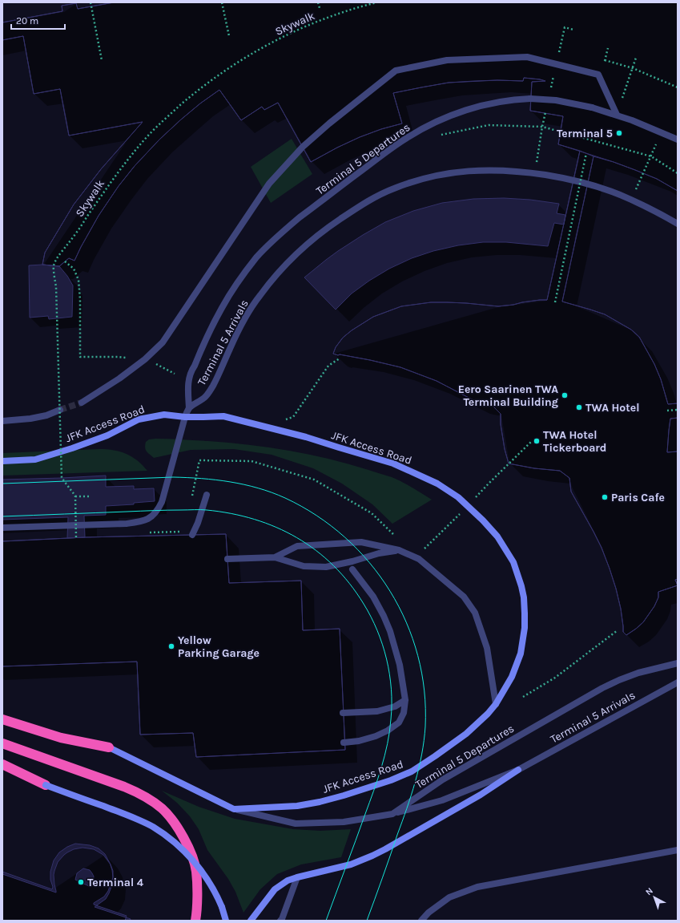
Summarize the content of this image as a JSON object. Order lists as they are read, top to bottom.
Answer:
{
  "streets": {
    "street": ["Terminal 5 Departures", "Terminal 5 Arrivals", "JFK Access Road"],
    "path": ["Skywalk"]
  },
  "crossings": [
    ["Terminal 5 Departures", "Terminal 5 Arrivals"],
    ["Terminal 5 Departures", "JFK Access Road"]
  ],
  "places": [
    "Terminal 5",
    "Eero Saarinen TWA Terminal Building",
    "TWA Hotel",
    "TWA Hotel Tickerboard",
    "Paris Cafe",
    "Yellow Parking Garage",
    "Terminal 4"
  ],
  "scale_bar": "20 m",
  "north": "top left"
}
